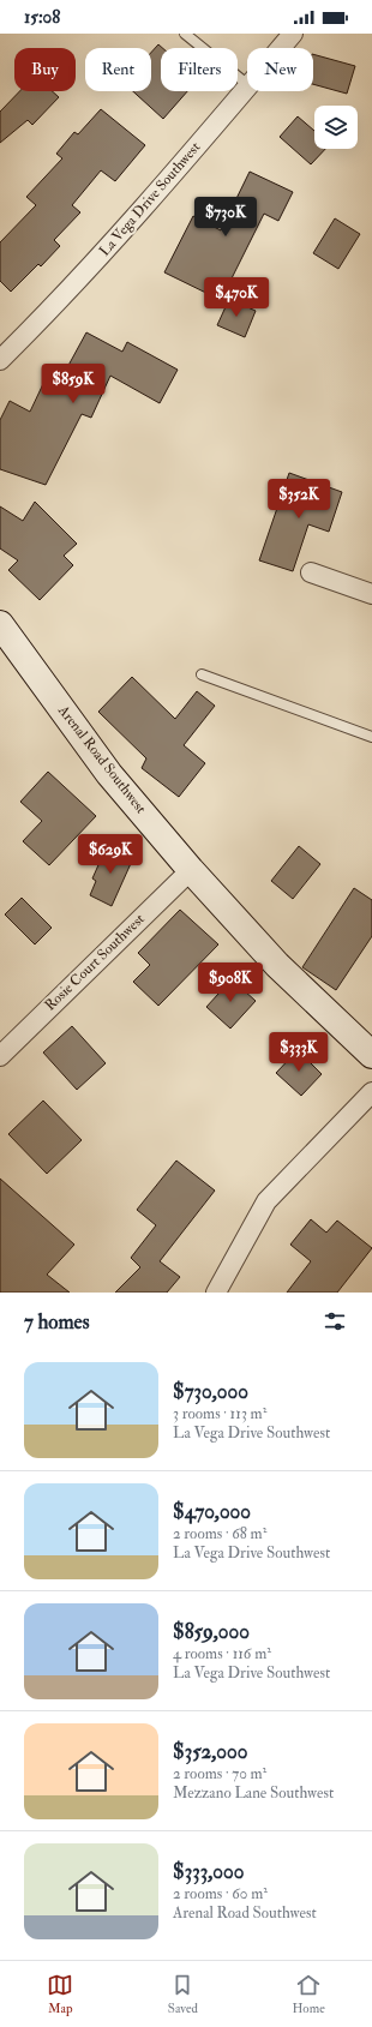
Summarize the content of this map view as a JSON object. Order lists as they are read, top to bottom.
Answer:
{
  "streets": {
    "street": ["La Vega Drive Southwest", "Arenal Road Southwest", "Rosie Court Southwest"]
  },
  "crossings": [
    ["Arenal Road Southwest", "Rosie Court Southwest"]
  ],
  "page": {
    "status": "15:08",
    "chip": [
      "Buy",
      "Rent",
      "Filters",
      "New"
    ],
    "price": [
      "$730K",
      "$470K",
      "$859K",
      "$352K",
      "$629K",
      "$908K",
      "$333K"
    ],
    "heading": "7 homes",
    "list": [
      {
        "name": "$730,000",
        "note": "3 rooms · 113 m² · La Vega Drive Southwest"
      },
      {
        "name": "$470,000",
        "note": "2 rooms · 68 m² · La Vega Drive Southwest"
      },
      {
        "name": "$859,000",
        "note": "4 rooms · 116 m² · La Vega Drive Southwest"
      },
      {
        "name": "$352,000",
        "note": "2 rooms · 70 m² · Mezzano Lane Southwest"
      },
      {
        "name": "$333,000",
        "note": "2 rooms · 60 m² · Arenal Road Southwest"
      }
    ],
    "tabs": ["Map", "Saved", "Home"]
  }
}
